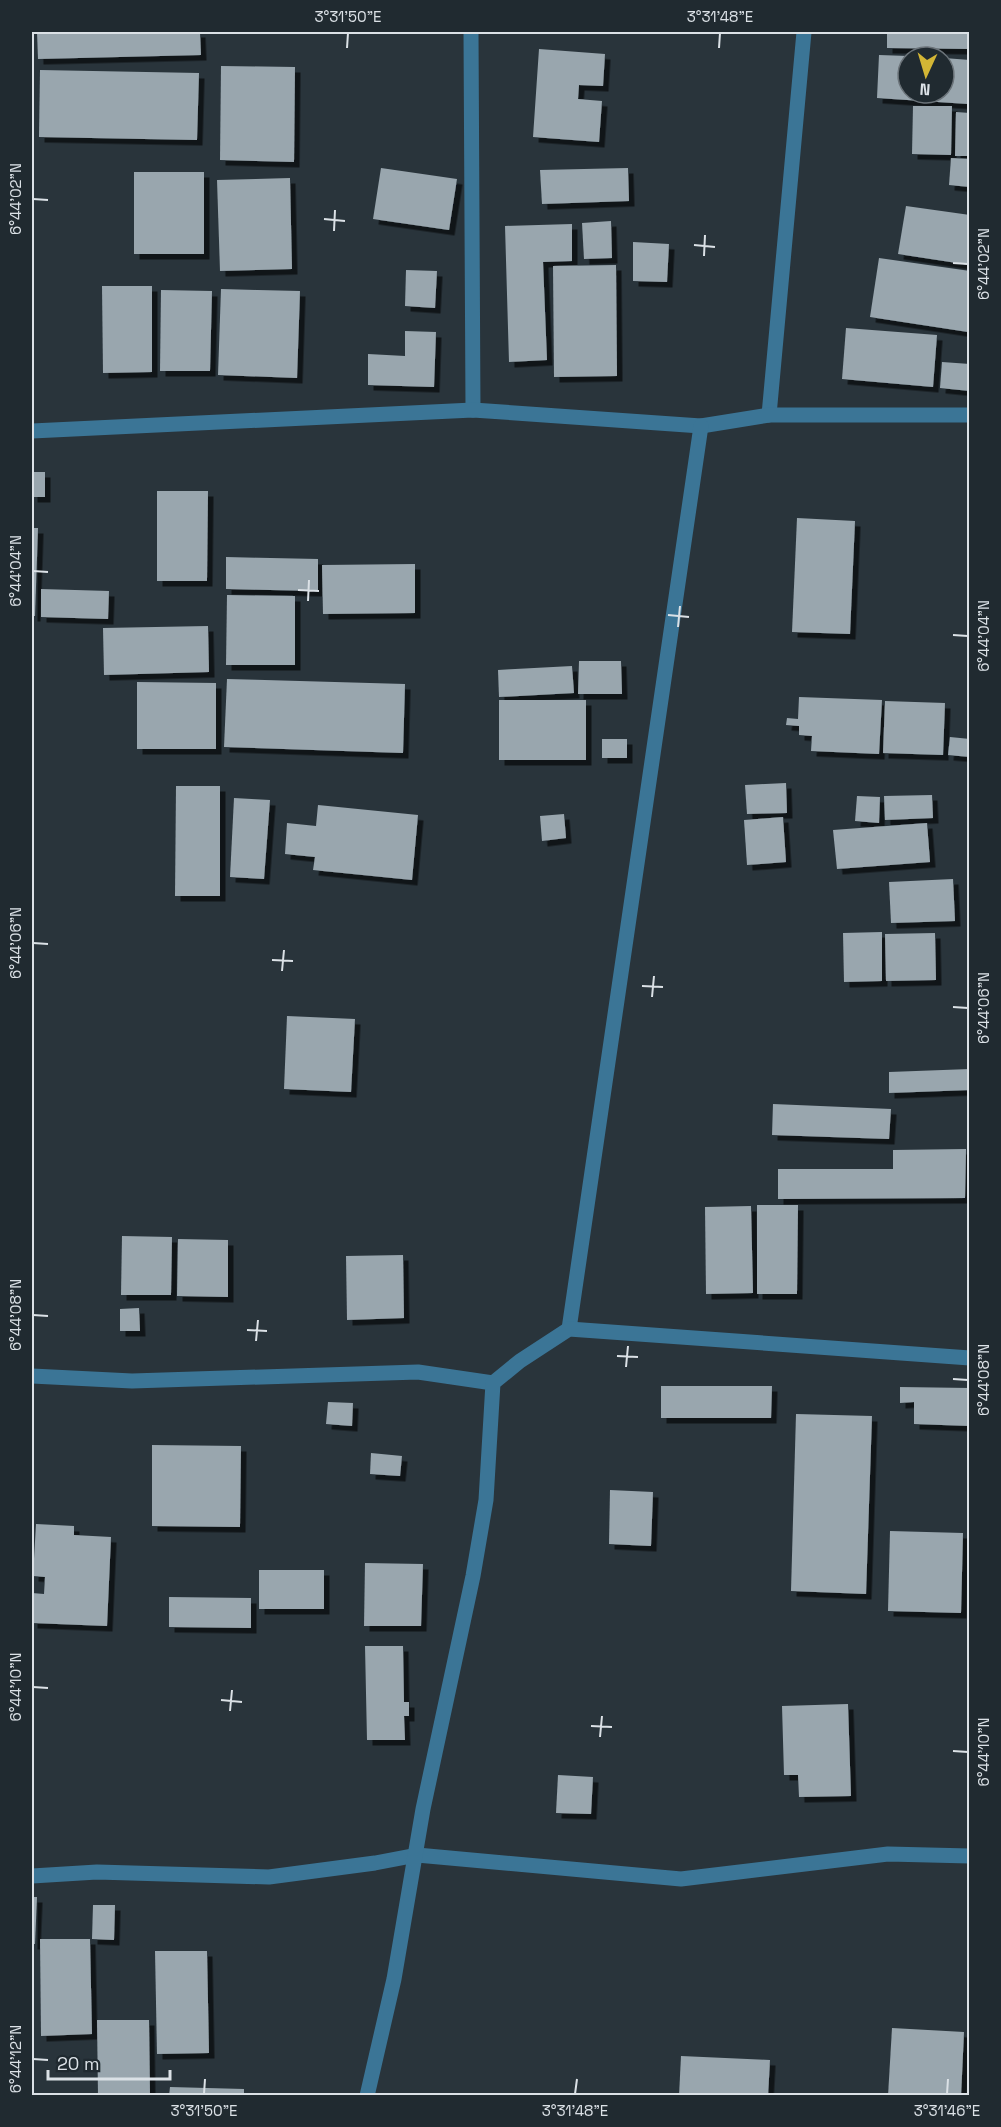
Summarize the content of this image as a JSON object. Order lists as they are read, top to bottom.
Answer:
{
  "scale_bar": "20 m",
  "north": "bottom",
  "coordinates": [
    "3°31'50\"E",
    "3°31'48\"E",
    "6°44'02\"N",
    "6°44'04\"N",
    "6°44'06\"N",
    "6°44'08\"N",
    "6°44'10\"N",
    "6°44'12\"N",
    "3°31'46\"E"
  ]
}
